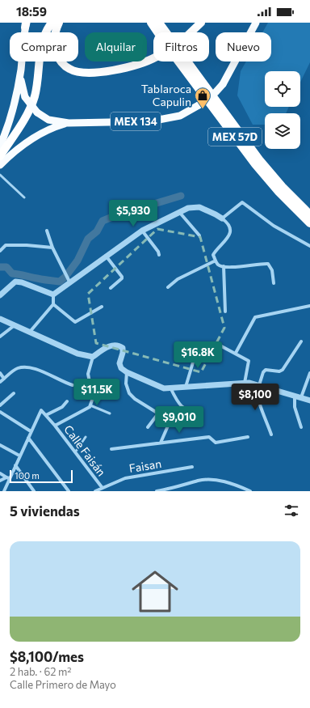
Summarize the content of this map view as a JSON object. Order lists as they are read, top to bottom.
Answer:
{
  "streets": {
    "highway": ["MEX 134", "MEX 57D"],
    "street": ["Calle Faisán", "Faisan"]
  },
  "crossings": [
    ["Calle Faisán", "Faisan"]
  ],
  "places": {
    "shop": ["Tablaroca Capulin"]
  },
  "scale_bar": "100 m",
  "page": {
    "status": "18:59",
    "chip": [
      "Comprar",
      "Alquilar",
      "Filtros",
      "Nuevo"
    ],
    "price": [
      "$5,930",
      "$16.8K",
      "$11.5K",
      "$8,100",
      "$9,010"
    ],
    "scale": "100 m",
    "heading": "5 viviendas",
    "list": [
      {
        "name": "$8,100/mes",
        "note": "2 hab. · 62 m² · Calle Primero de Mayo"
      }
    ]
  }
}
